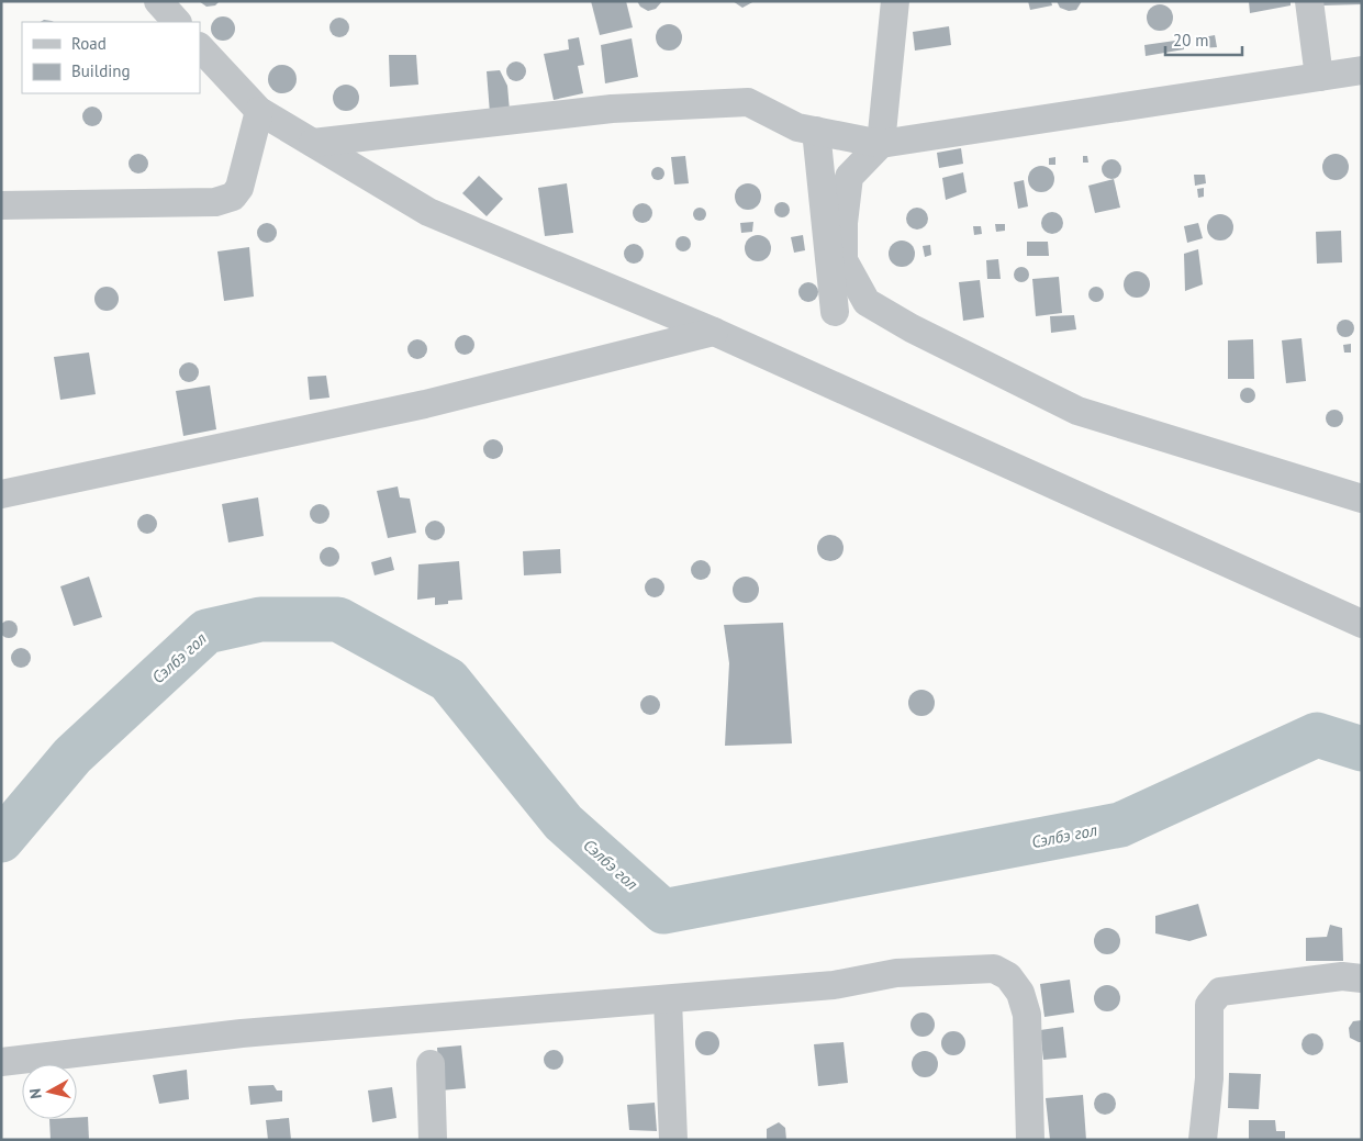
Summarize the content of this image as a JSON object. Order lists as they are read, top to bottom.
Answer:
{
  "water": ["Сэлбэ гол"],
  "legend": ["Road", "Building"],
  "scale_bar": "20 m",
  "north": "left"
}
